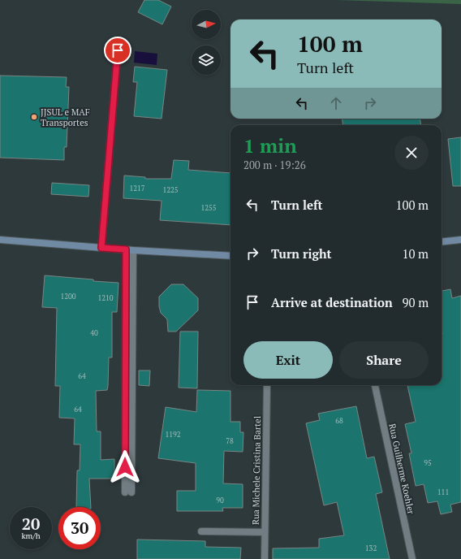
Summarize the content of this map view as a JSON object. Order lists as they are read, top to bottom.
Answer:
{
  "streets": {
    "street": ["Rua Guilherme Koehler", "Rua Michele Cristina Bartel"]
  },
  "places": ["JJSUL e MAF Transportes"],
  "house_numbers": [
    "1217",
    "1225",
    "1255",
    "1200",
    "1210",
    "40",
    "64",
    "64",
    "68",
    "1192",
    "78",
    "95",
    "111",
    "90",
    "132"
  ],
  "north": "right",
  "page": {
    "turn": ["100 m", "Turn left"],
    "heading": ["1 min", "200 m · 19:26"],
    "list": [
      {
        "name": "Turn left",
        "value": "100 m"
      },
      {
        "name": "Turn right",
        "value": "10 m"
      },
      {
        "name": "Arrive at destination",
        "value": "90 m"
      }
    ],
    "buttons": ["Exit", "Share"],
    "speed": "20 km/h",
    "limit": "30"
  }
}
